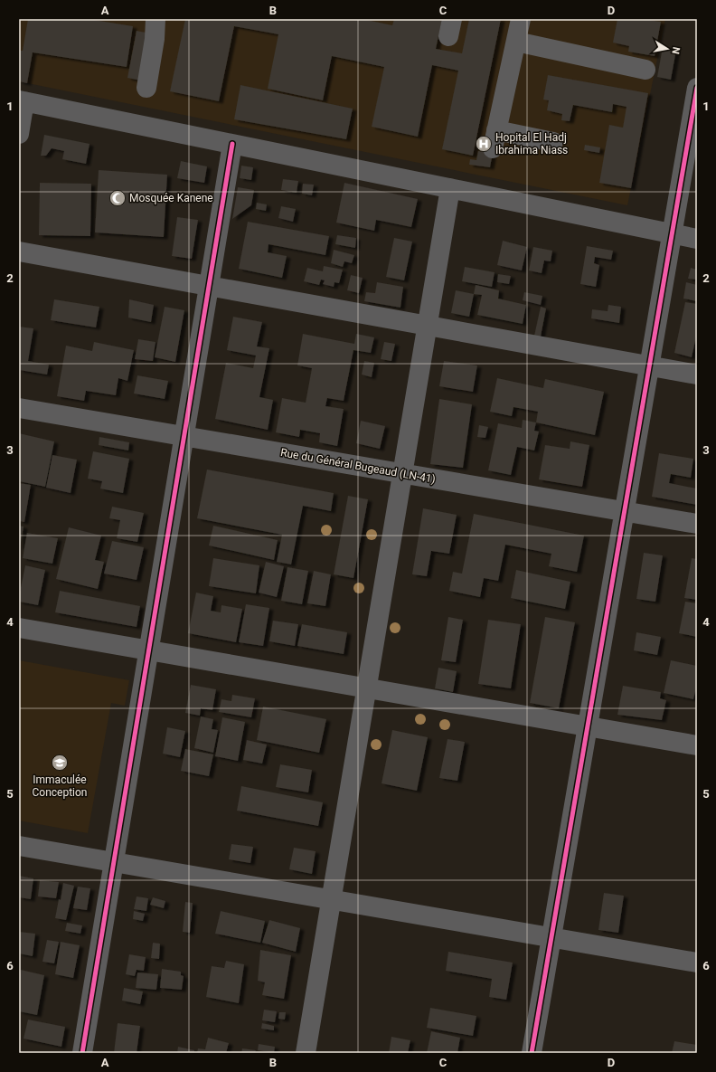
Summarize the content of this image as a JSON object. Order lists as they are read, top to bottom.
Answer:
{
  "streets": {
    "street": ["Rue du Général Bugeaud (LN-41)"]
  },
  "places": {
    "hospital": ["Hopital El Hadj Ibrahima Niass"],
    "mosque": ["Mosquée Kanene"],
    "school or university": ["Immaculée Conception"]
  },
  "north": "right",
  "grid": {
    "columns": [
      "A",
      "B",
      "C",
      "D"
    ],
    "rows": [
      "1",
      "2",
      "3",
      "4",
      "5",
      "6"
    ]
  }
}
